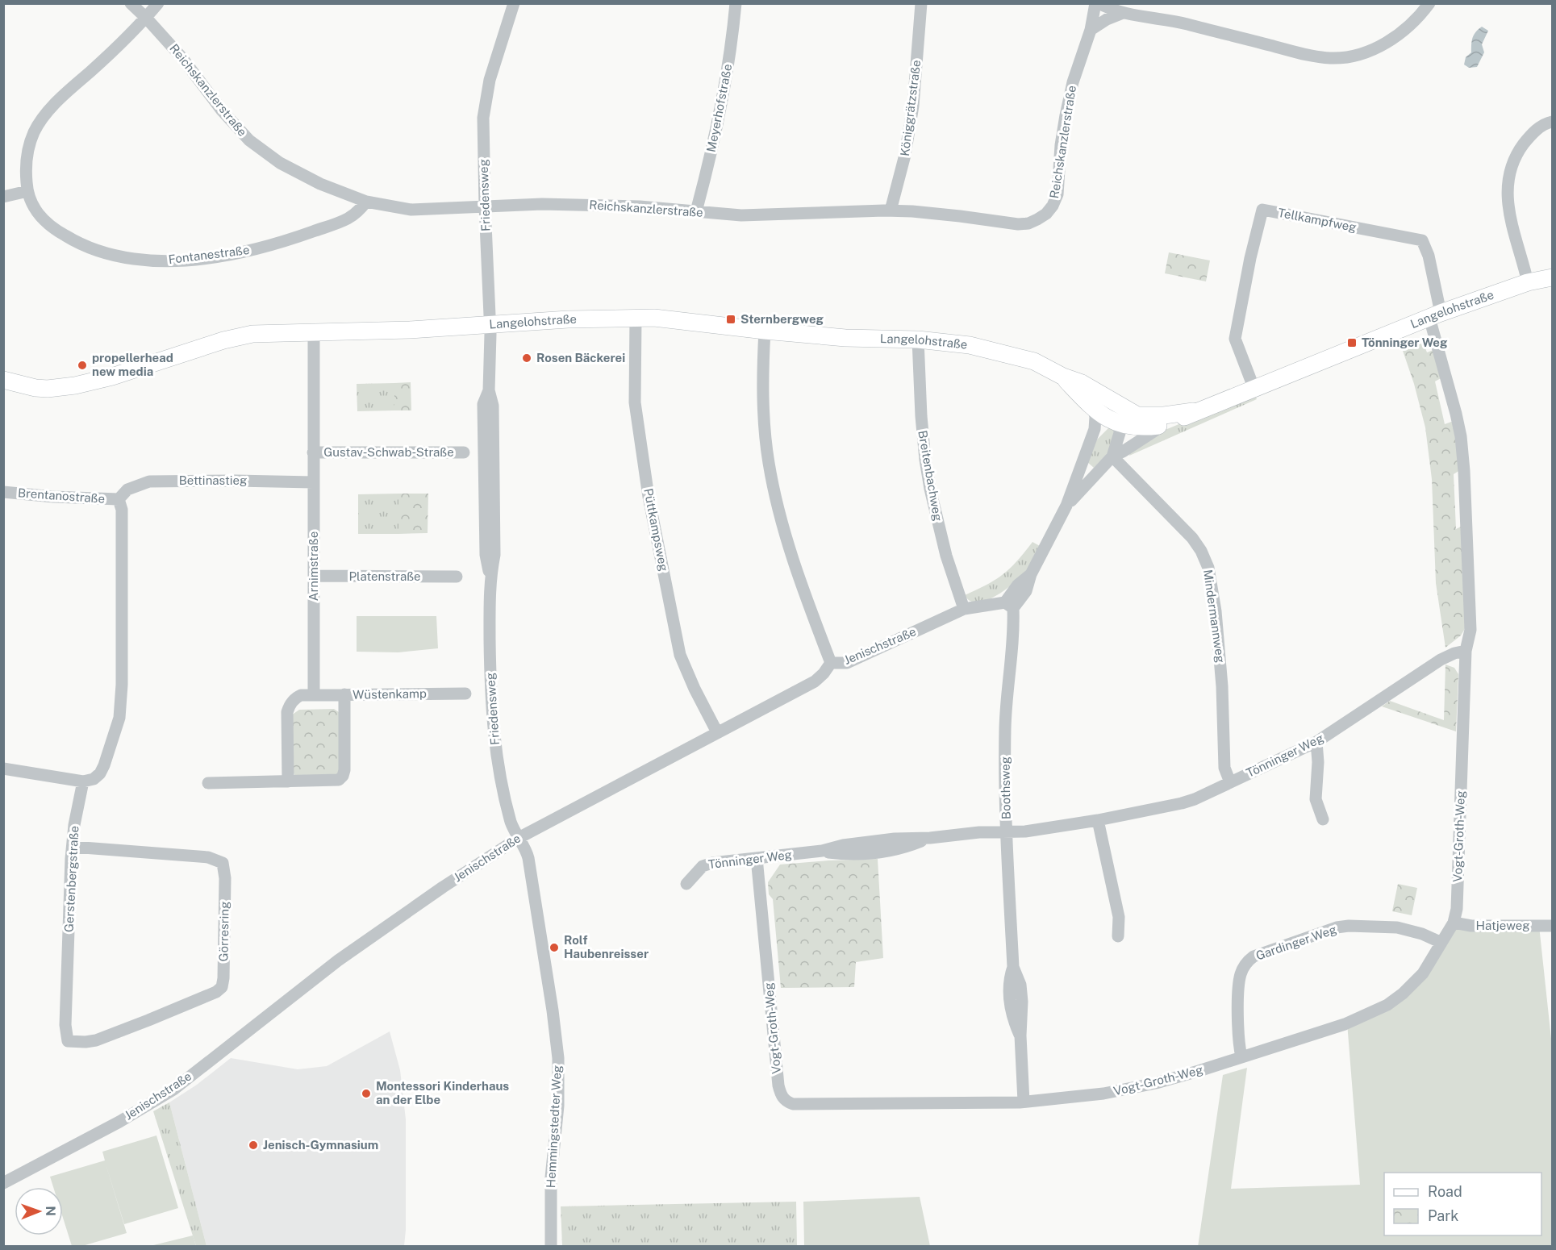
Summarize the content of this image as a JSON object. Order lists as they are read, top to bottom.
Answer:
{
  "streets": {
    "street": [
      "Reichskanzlerstraße",
      "Meyerhofstraße",
      "Königgrätzstraße",
      "Friedensweg",
      "Tellkampfweg",
      "Fontanestraße",
      "Langelohstraße",
      "Gustav-Schwab-Straße",
      "Breitenbachweg",
      "Bettinastieg",
      "Brentanostraße",
      "Püttkampsweg",
      "Arnimstraße",
      "Platenstraße",
      "Mindermannweg",
      "Jenischstraße",
      "Wüstenkamp",
      "Tönninger Weg",
      "Boothsweg",
      "Vogt-Groth-Weg",
      "Gerstenbergstraße",
      "Hatjeweg",
      "Görresring",
      "Gardinger Weg",
      "Hemmingstedter Weg"
    ]
  },
  "crossings": [
    ["Reichskanzlerstraße", "Meyerhofstraße"],
    ["Reichskanzlerstraße", "Königgrätzstraße"],
    ["Reichskanzlerstraße", "Friedensweg"],
    ["Reichskanzlerstraße", "Fontanestraße"],
    ["Friedensweg", "Langelohstraße"],
    ["Friedensweg", "Jenischstraße"],
    ["Friedensweg", "Hemmingstedter Weg"],
    ["Tellkampfweg", "Langelohstraße"],
    ["Langelohstraße", "Breitenbachweg"],
    ["Langelohstraße", "Püttkampsweg"],
    ["Langelohstraße", "Arnimstraße"],
    ["Gustav-Schwab-Straße", "Arnimstraße"],
    ["Breitenbachweg", "Jenischstraße"],
    ["Bettinastieg", "Brentanostraße"],
    ["Bettinastieg", "Arnimstraße"],
    ["Püttkampsweg", "Jenischstraße"],
    ["Arnimstraße", "Platenstraße"],
    ["Arnimstraße", "Wüstenkamp"],
    ["Mindermannweg", "Tönninger Weg"],
    ["Jenischstraße", "Boothsweg"],
    ["Jenischstraße", "Hemmingstedter Weg"],
    ["Tönninger Weg", "Boothsweg"],
    ["Tönninger Weg", "Vogt-Groth-Weg"],
    ["Boothsweg", "Vogt-Groth-Weg"],
    ["Vogt-Groth-Weg", "Hatjeweg"],
    ["Vogt-Groth-Weg", "Gardinger Weg"],
    ["Gerstenbergstraße", "Görresring"]
  ],
  "places": {
    "transit": ["Sternbergweg", "Tönninger Weg"],
    "other": [
      "Rosen Bäckerei",
      "propellerhead new media",
      "Rolf Haubenreisser",
      "Montessori Kinderhaus an der Elbe",
      "Jenisch-Gymnasium"
    ]
  },
  "legend": ["Road", "Park"],
  "north": "right"
}
